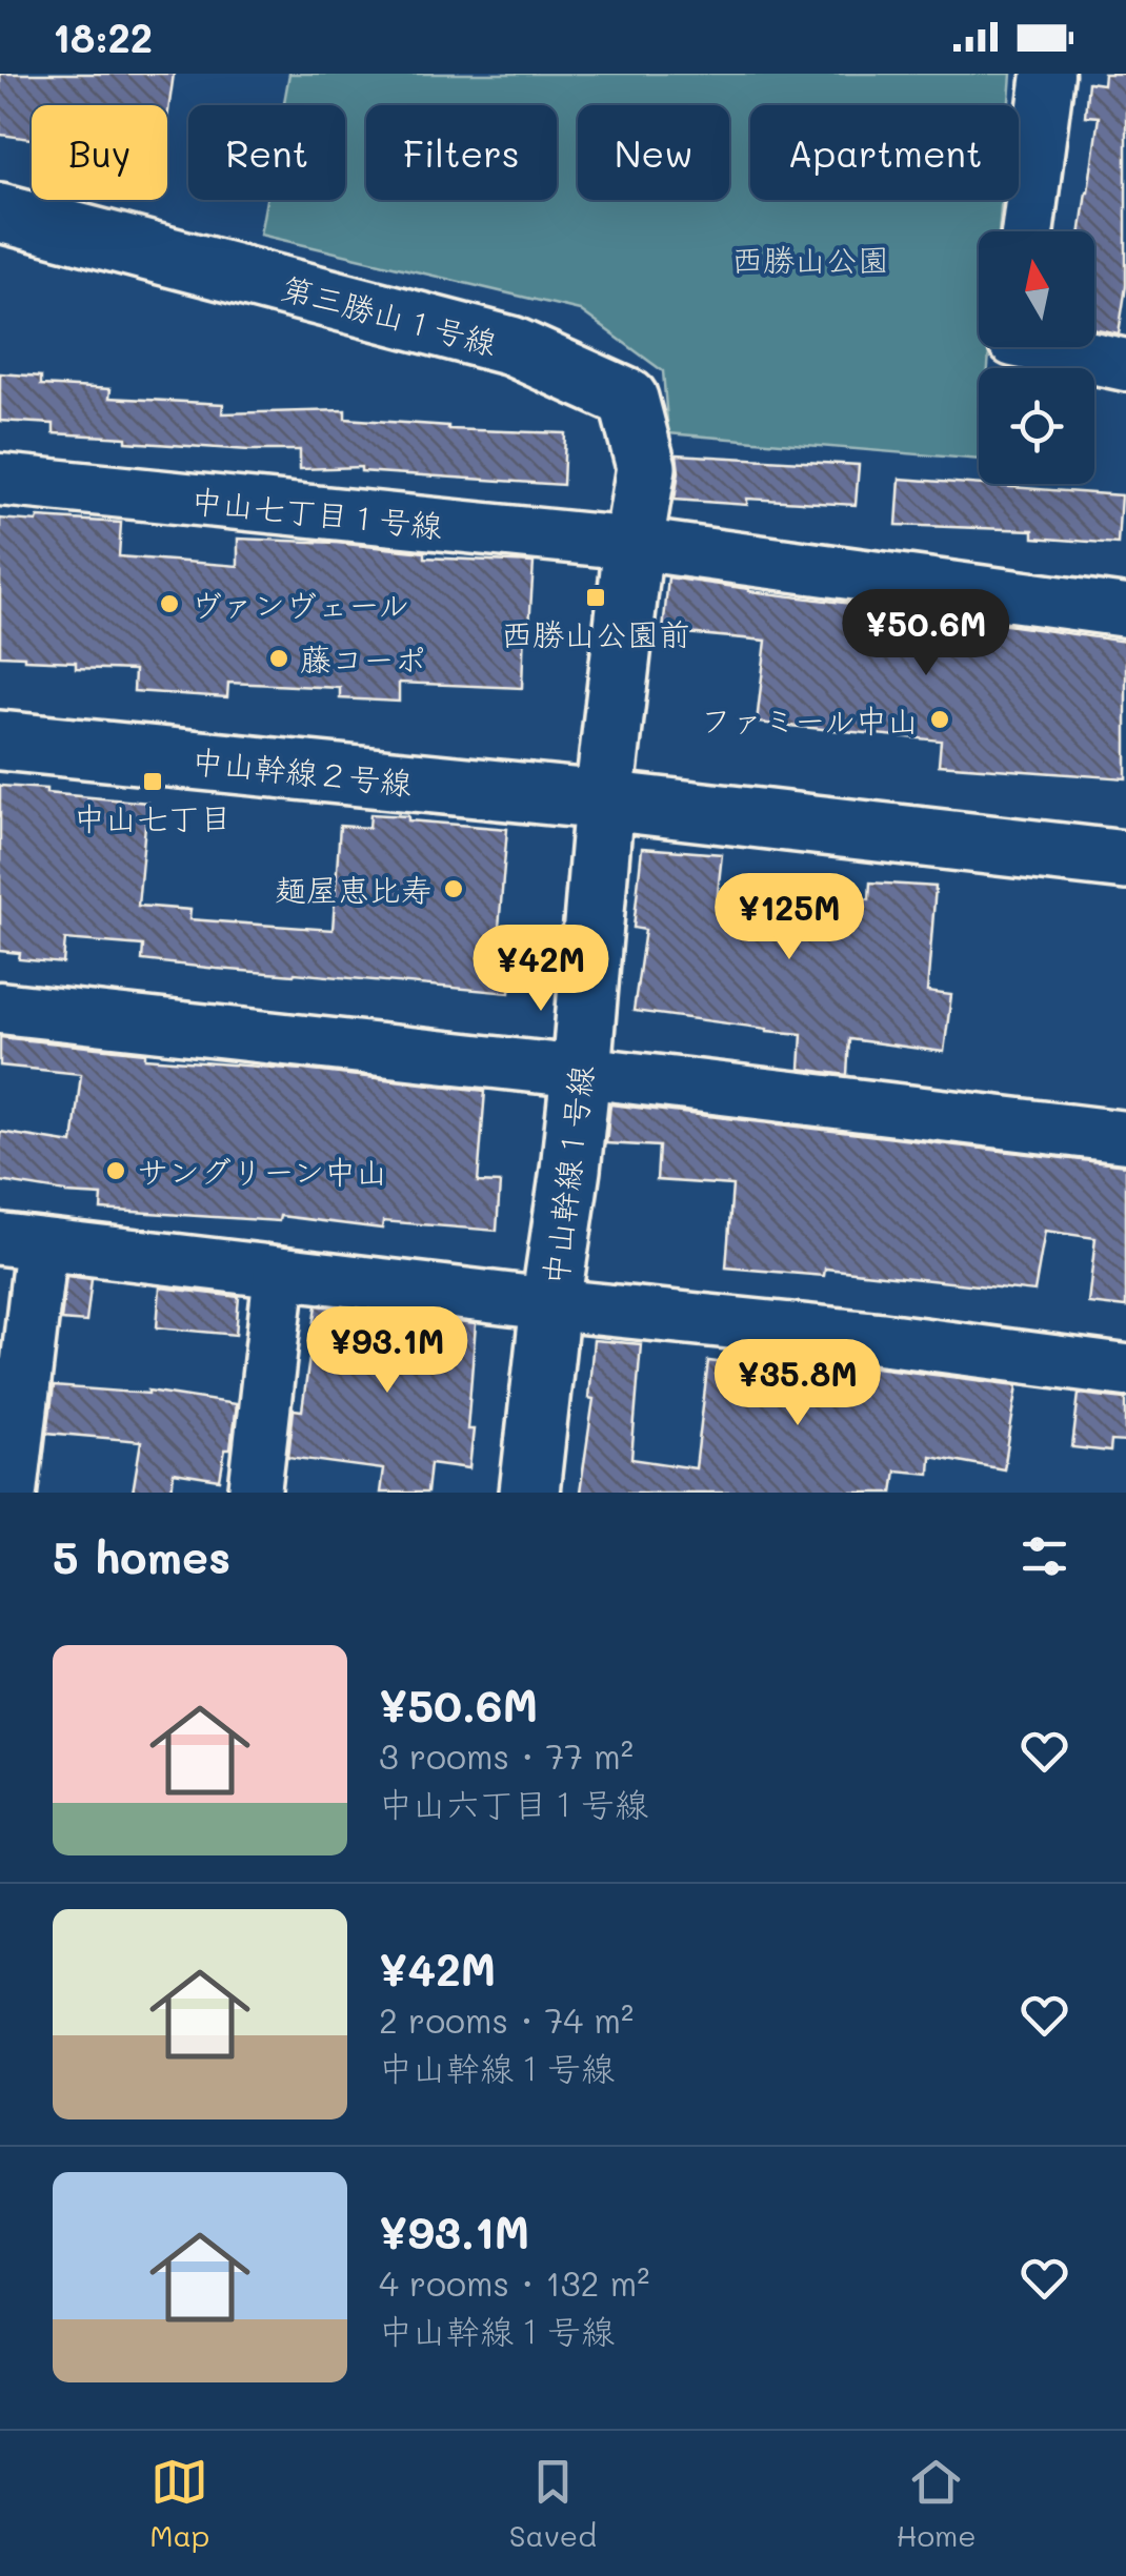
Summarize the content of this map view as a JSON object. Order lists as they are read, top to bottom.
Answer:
{
  "streets": {
    "street": [
      "第三勝山１号線",
      "中山七丁目１号線",
      "中山幹線２号線",
      "中山幹線１号線"
    ]
  },
  "crossings": [
    ["第三勝山１号線", "中山七丁目１号線"],
    ["第三勝山１号線", "中山幹線１号線"],
    ["中山七丁目１号線", "中山幹線１号線"],
    ["中山幹線２号線", "中山幹線１号線"]
  ],
  "parks": ["西勝山公園"],
  "places": {
    "transit": ["西勝山公園前", "中山七丁目"],
    "other": [
      "ヴァンヴェール",
      "藤コーポ",
      "ファミール中山",
      "麺屋恵比寿",
      "サングリーン中山"
    ]
  },
  "north": "top",
  "page": {
    "status": "18:22",
    "chip": [
      "Buy",
      "Rent",
      "Filters",
      "New",
      "Apartment"
    ],
    "price": [
      "¥50.6M",
      "¥125M",
      "¥42M",
      "¥93.1M",
      "¥35.8M"
    ],
    "heading": "5 homes",
    "list": [
      {
        "name": "¥50.6M",
        "note": "3 rooms · 77 m² · 中山六丁目１号線"
      },
      {
        "name": "¥42M",
        "note": "2 rooms · 74 m² · 中山幹線１号線"
      },
      {
        "name": "¥93.1M",
        "note": "4 rooms · 132 m² · 中山幹線１号線"
      }
    ],
    "tabs": ["Map", "Saved", "Home"]
  }
}
